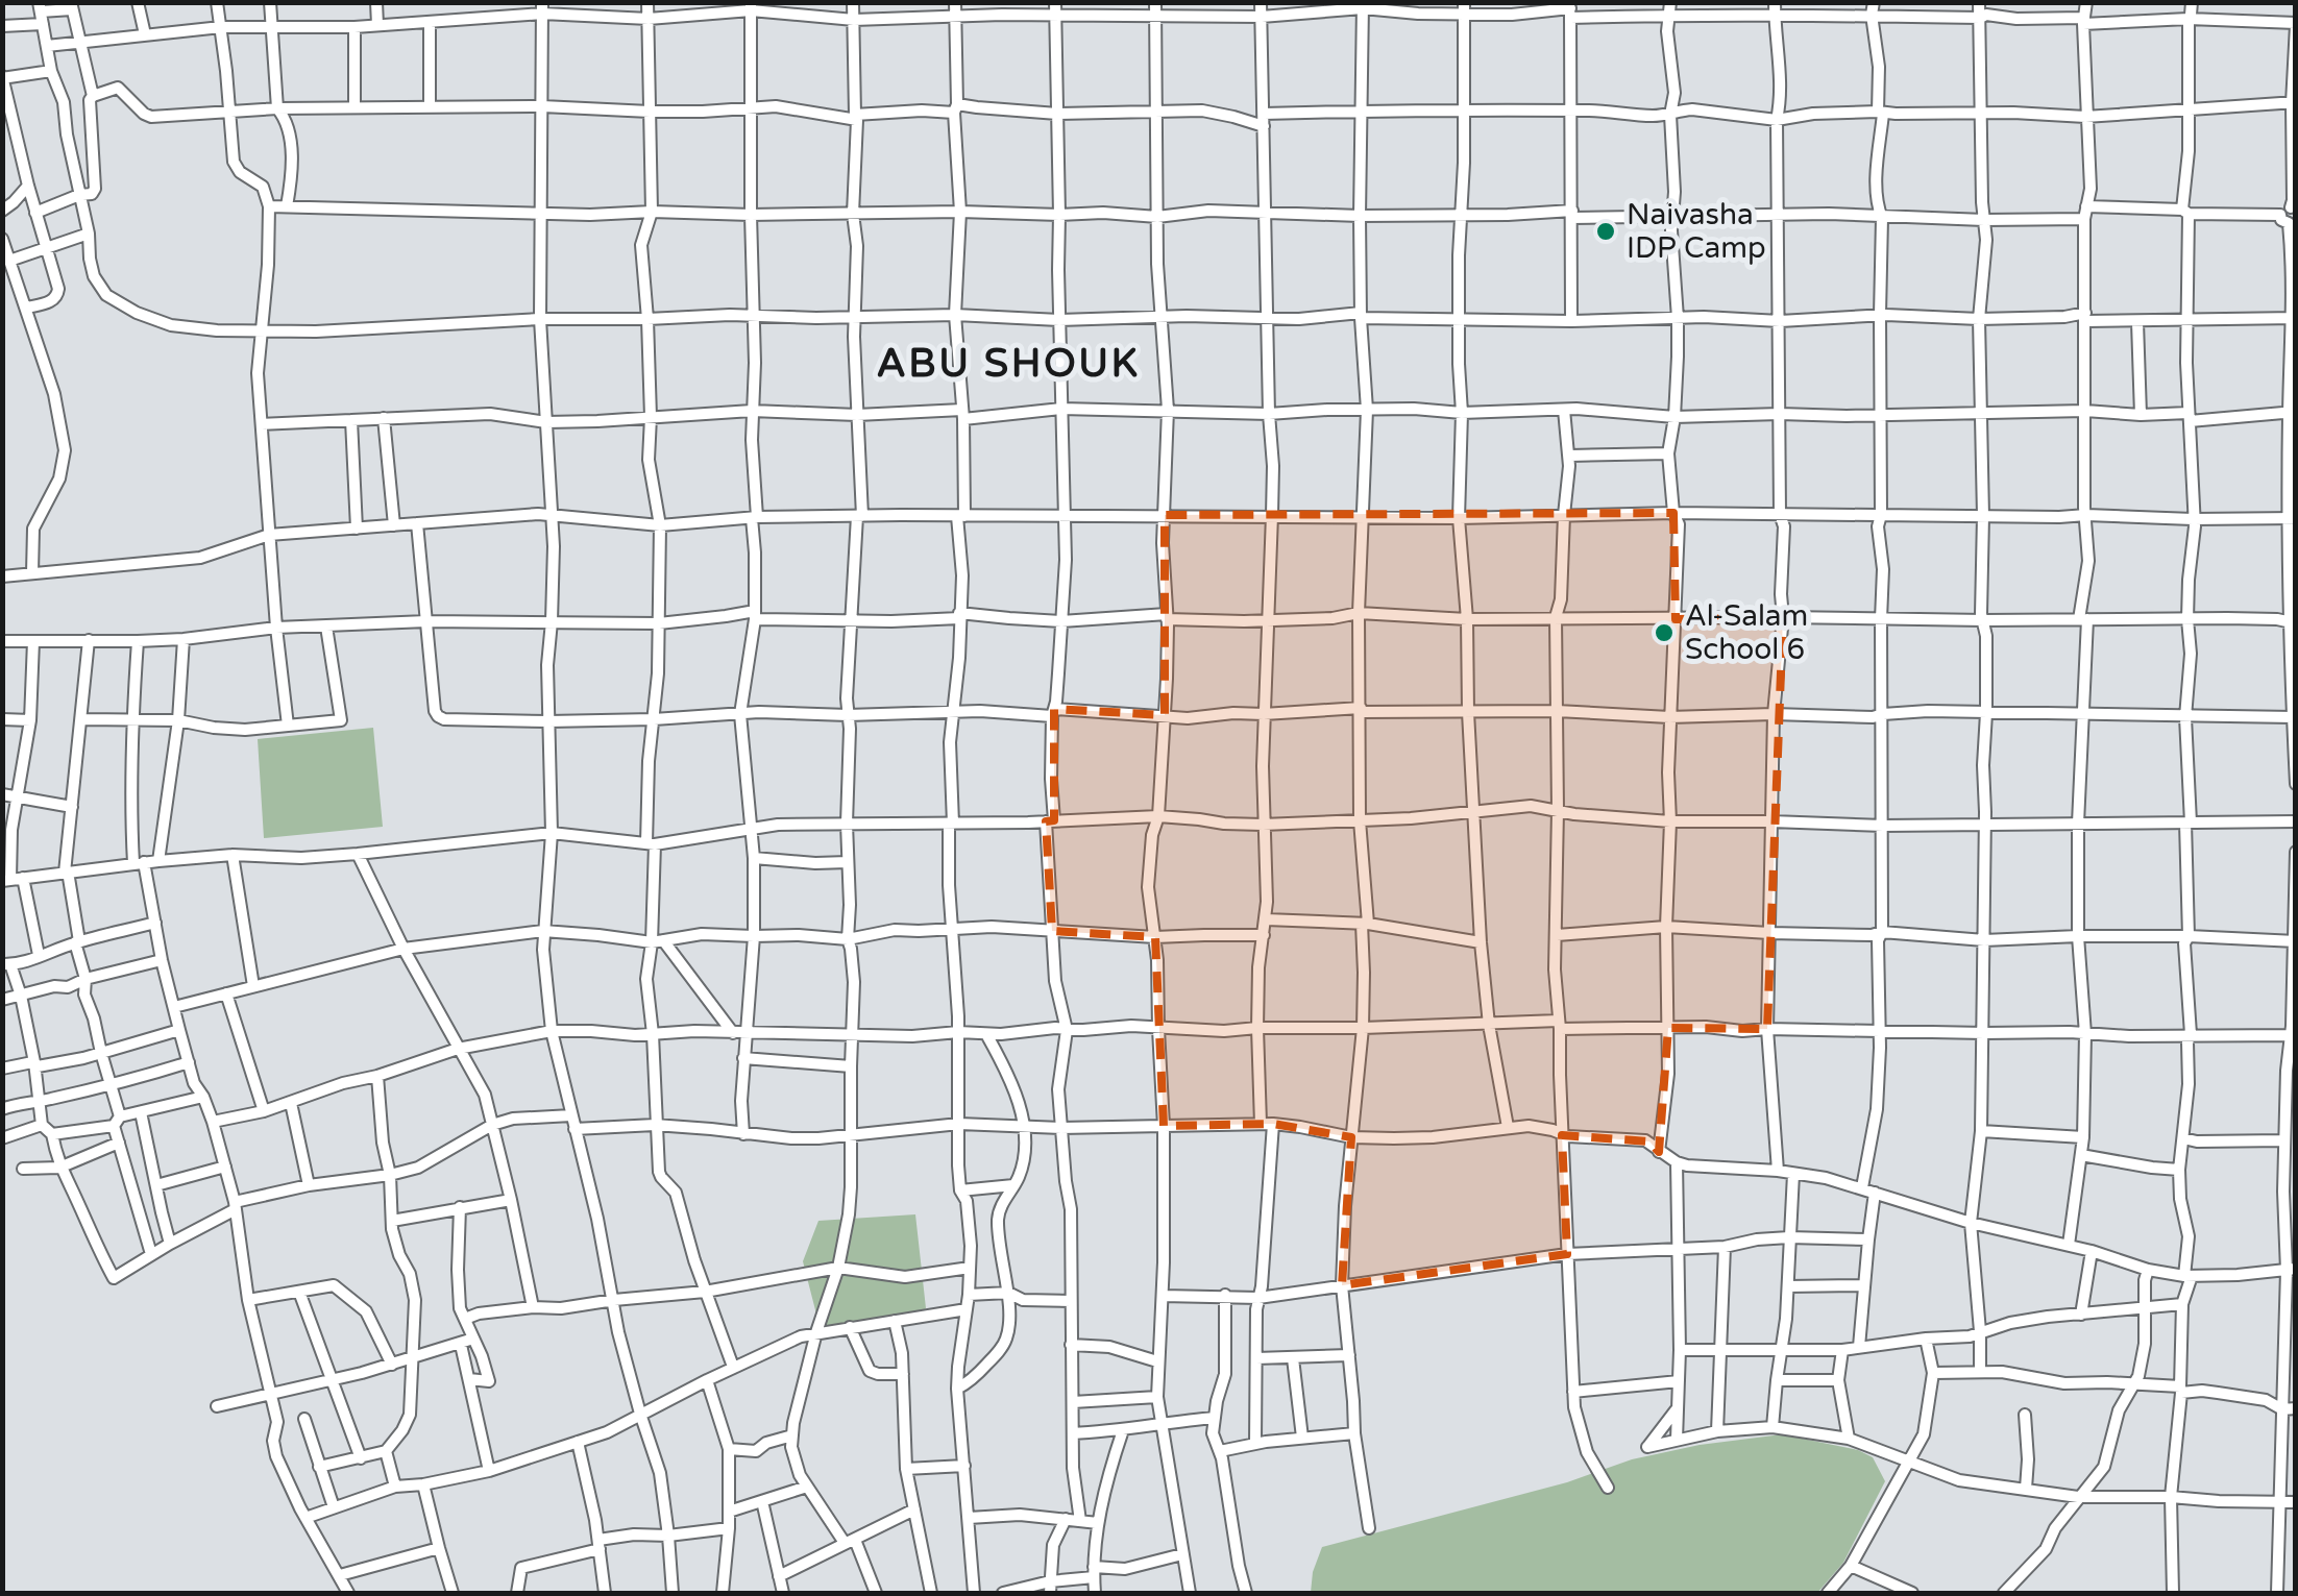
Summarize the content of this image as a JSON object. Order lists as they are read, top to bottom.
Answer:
{
  "districts": ["ABU SHOUK"],
  "places": ["Naivasha IDP Camp", "Al-Salam School 6"]
}
